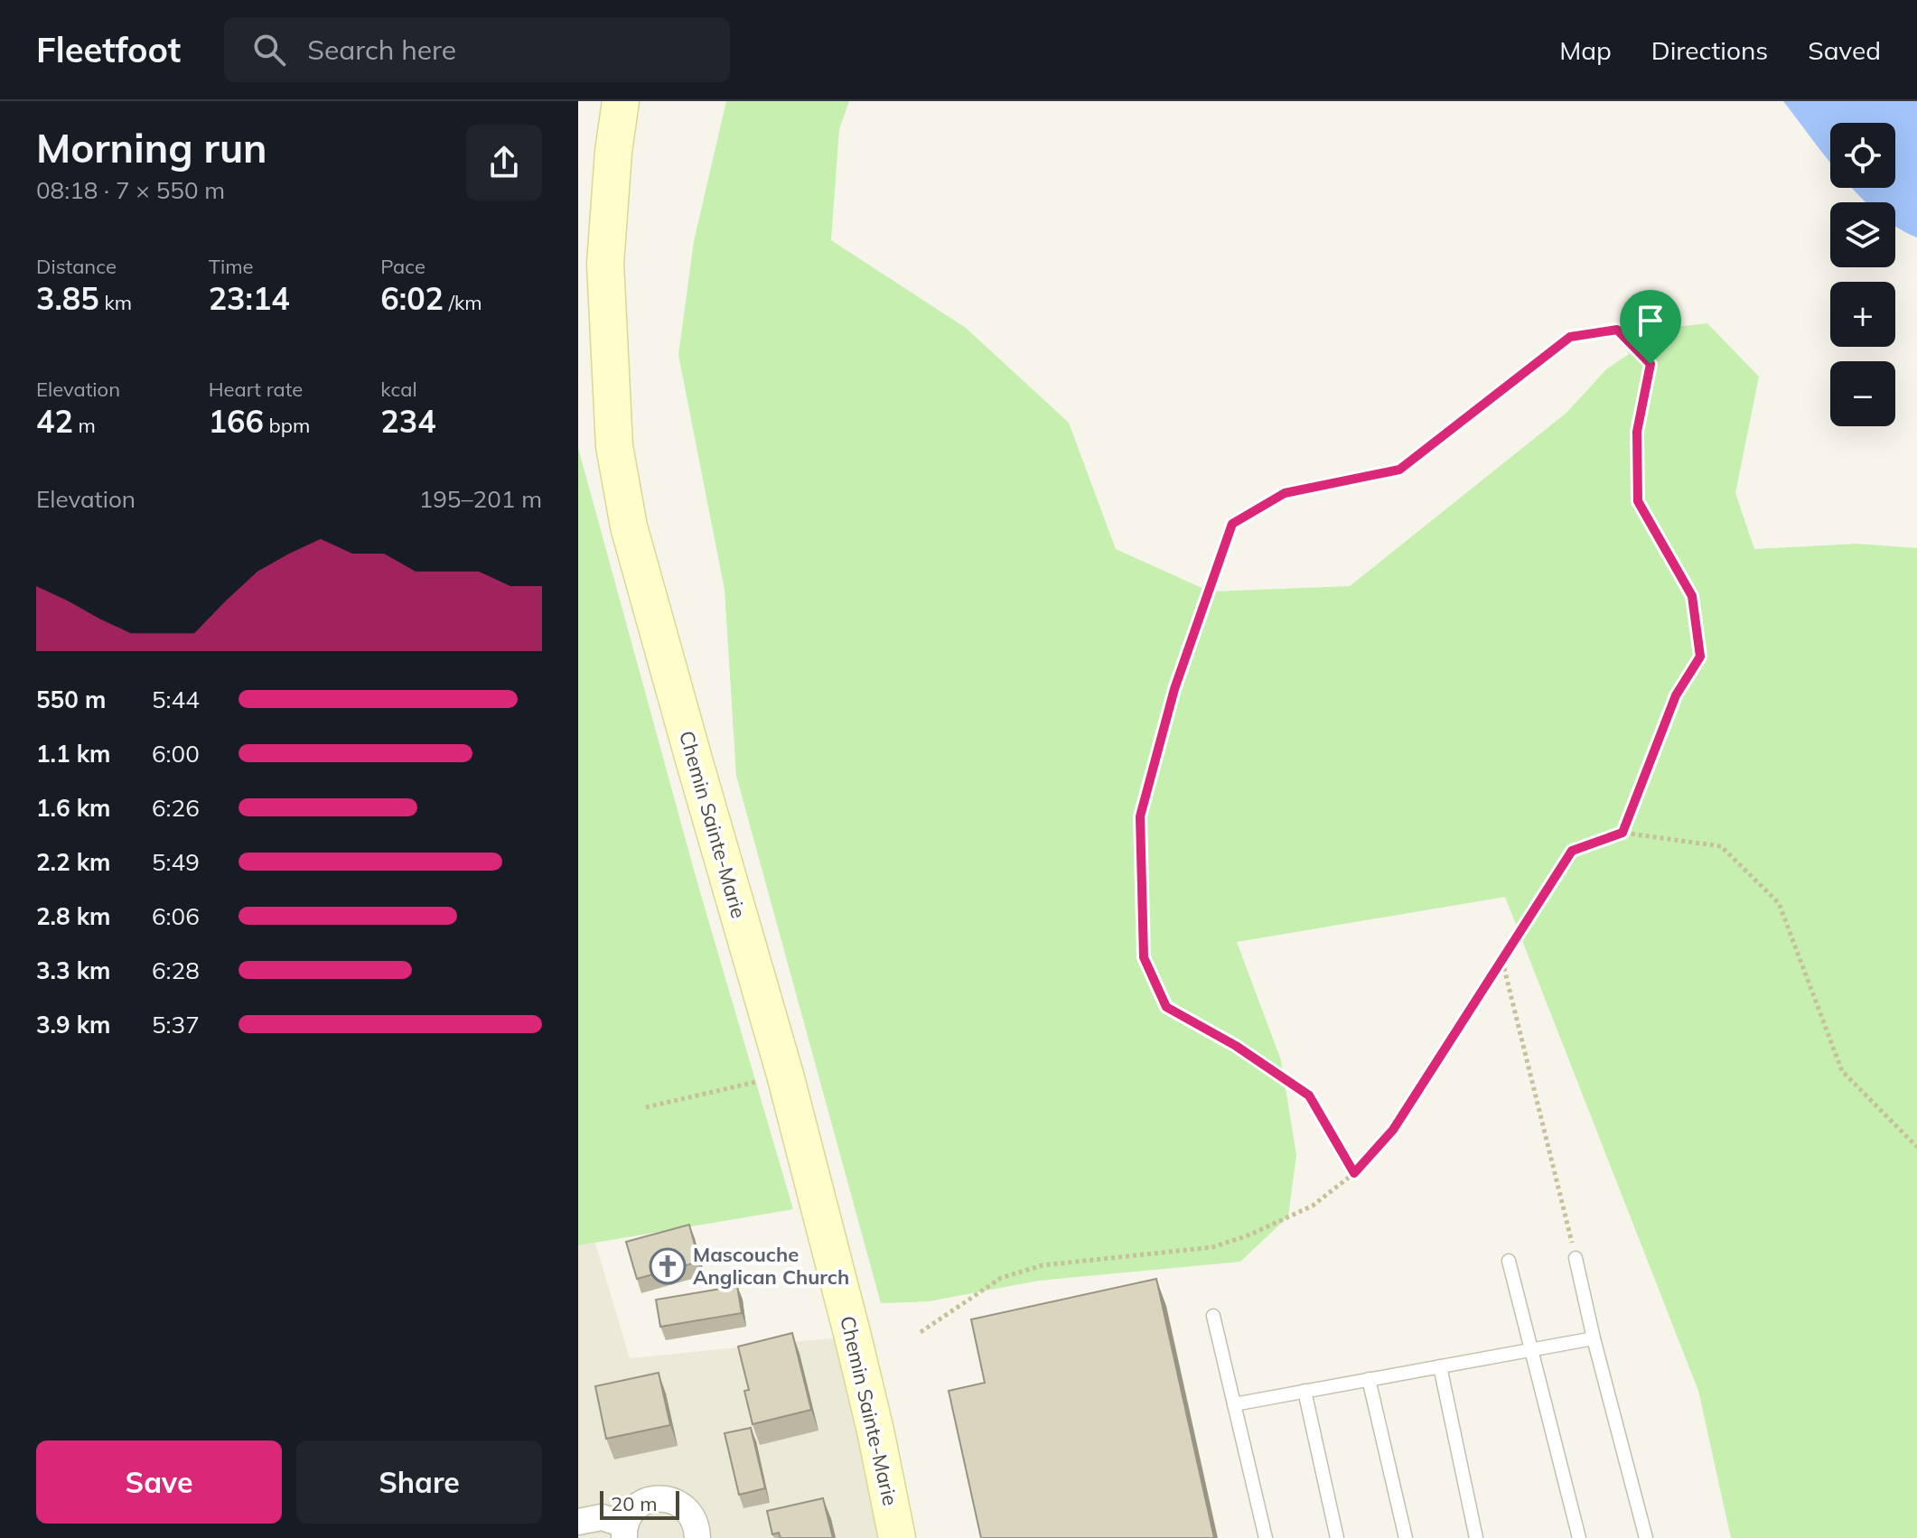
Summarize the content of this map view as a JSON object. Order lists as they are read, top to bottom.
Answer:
{
  "streets": {
    "street": ["Chemin Sainte-Marie"]
  },
  "places": {
    "church": ["Mascouche Anglican Church"]
  },
  "scale_bar": "20 m",
  "page": {
    "header": "Fleetfoot",
    "search": "Search here",
    "nav": ["Map", "Directions", "Saved"],
    "heading": ["Morning run", "08:18 · 7 × 550 m"],
    "map_buttons": ["+", "−"],
    "stats": [
      ["Distance", "3.85 km"],
      ["Time", "23:14"],
      ["Pace", "6:02 /km"],
      ["Elevation", "42 m"],
      ["Heart rate", "166 bpm"],
      ["kcal", "234"]
    ],
    "chart": ["Elevation", "195–201 m"],
    "list": [
      {
        "name": "550 m",
        "note": "5:44"
      },
      {
        "name": "1.1 km",
        "note": "6:00"
      },
      {
        "name": "1.6 km",
        "note": "6:26"
      },
      {
        "name": "2.2 km",
        "note": "5:49"
      },
      {
        "name": "2.8 km",
        "note": "6:06"
      },
      {
        "name": "3.3 km",
        "note": "6:28"
      },
      {
        "name": "3.9 km",
        "note": "5:37"
      }
    ],
    "buttons": ["Save", "Share"],
    "scale": "20 m"
  }
}
